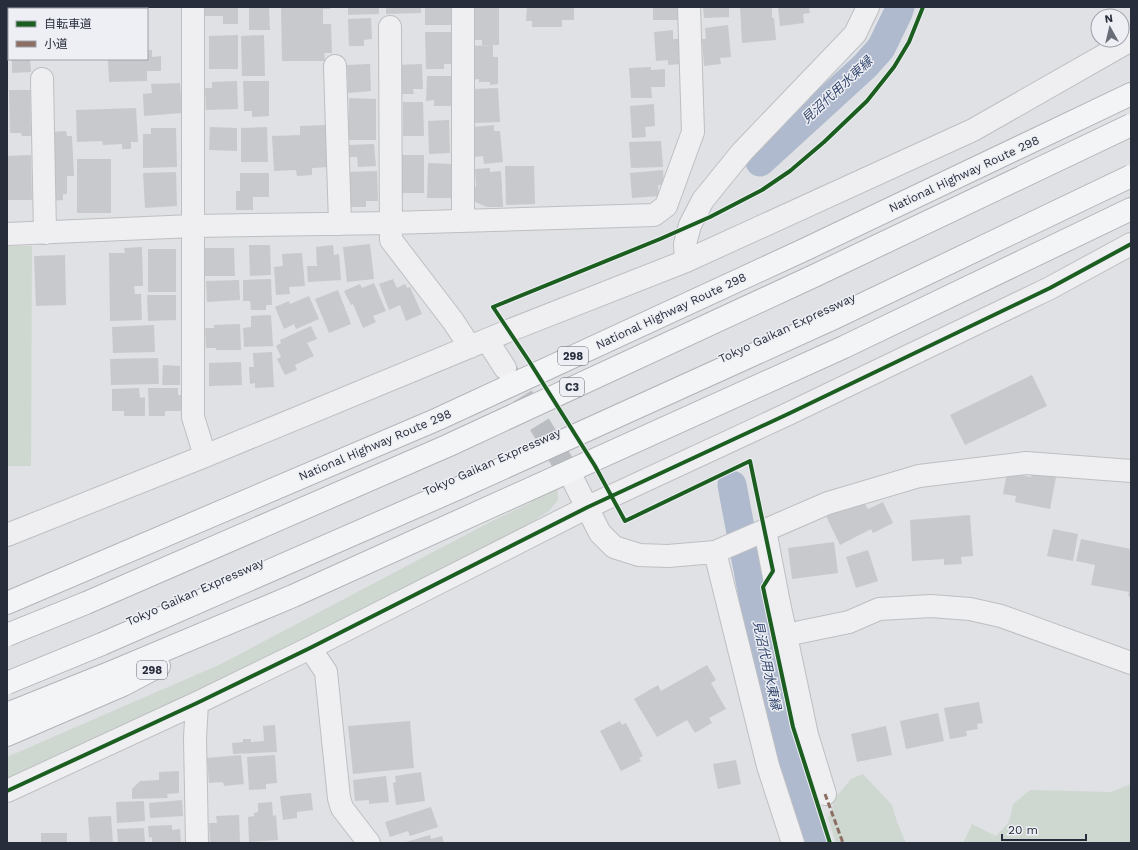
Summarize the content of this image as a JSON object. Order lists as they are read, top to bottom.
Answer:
{
  "streets": {
    "highway": [
      "National Highway Route 298",
      "Tokyo Gaikan Expressway",
      "298",
      "C3"
    ]
  },
  "crossings": [
    ["National Highway Route 298", "298"]
  ],
  "water": ["見沼代用水東縁"],
  "legend": ["自転車道", "小道"],
  "scale_bar": "20 m",
  "north": "top"
}
